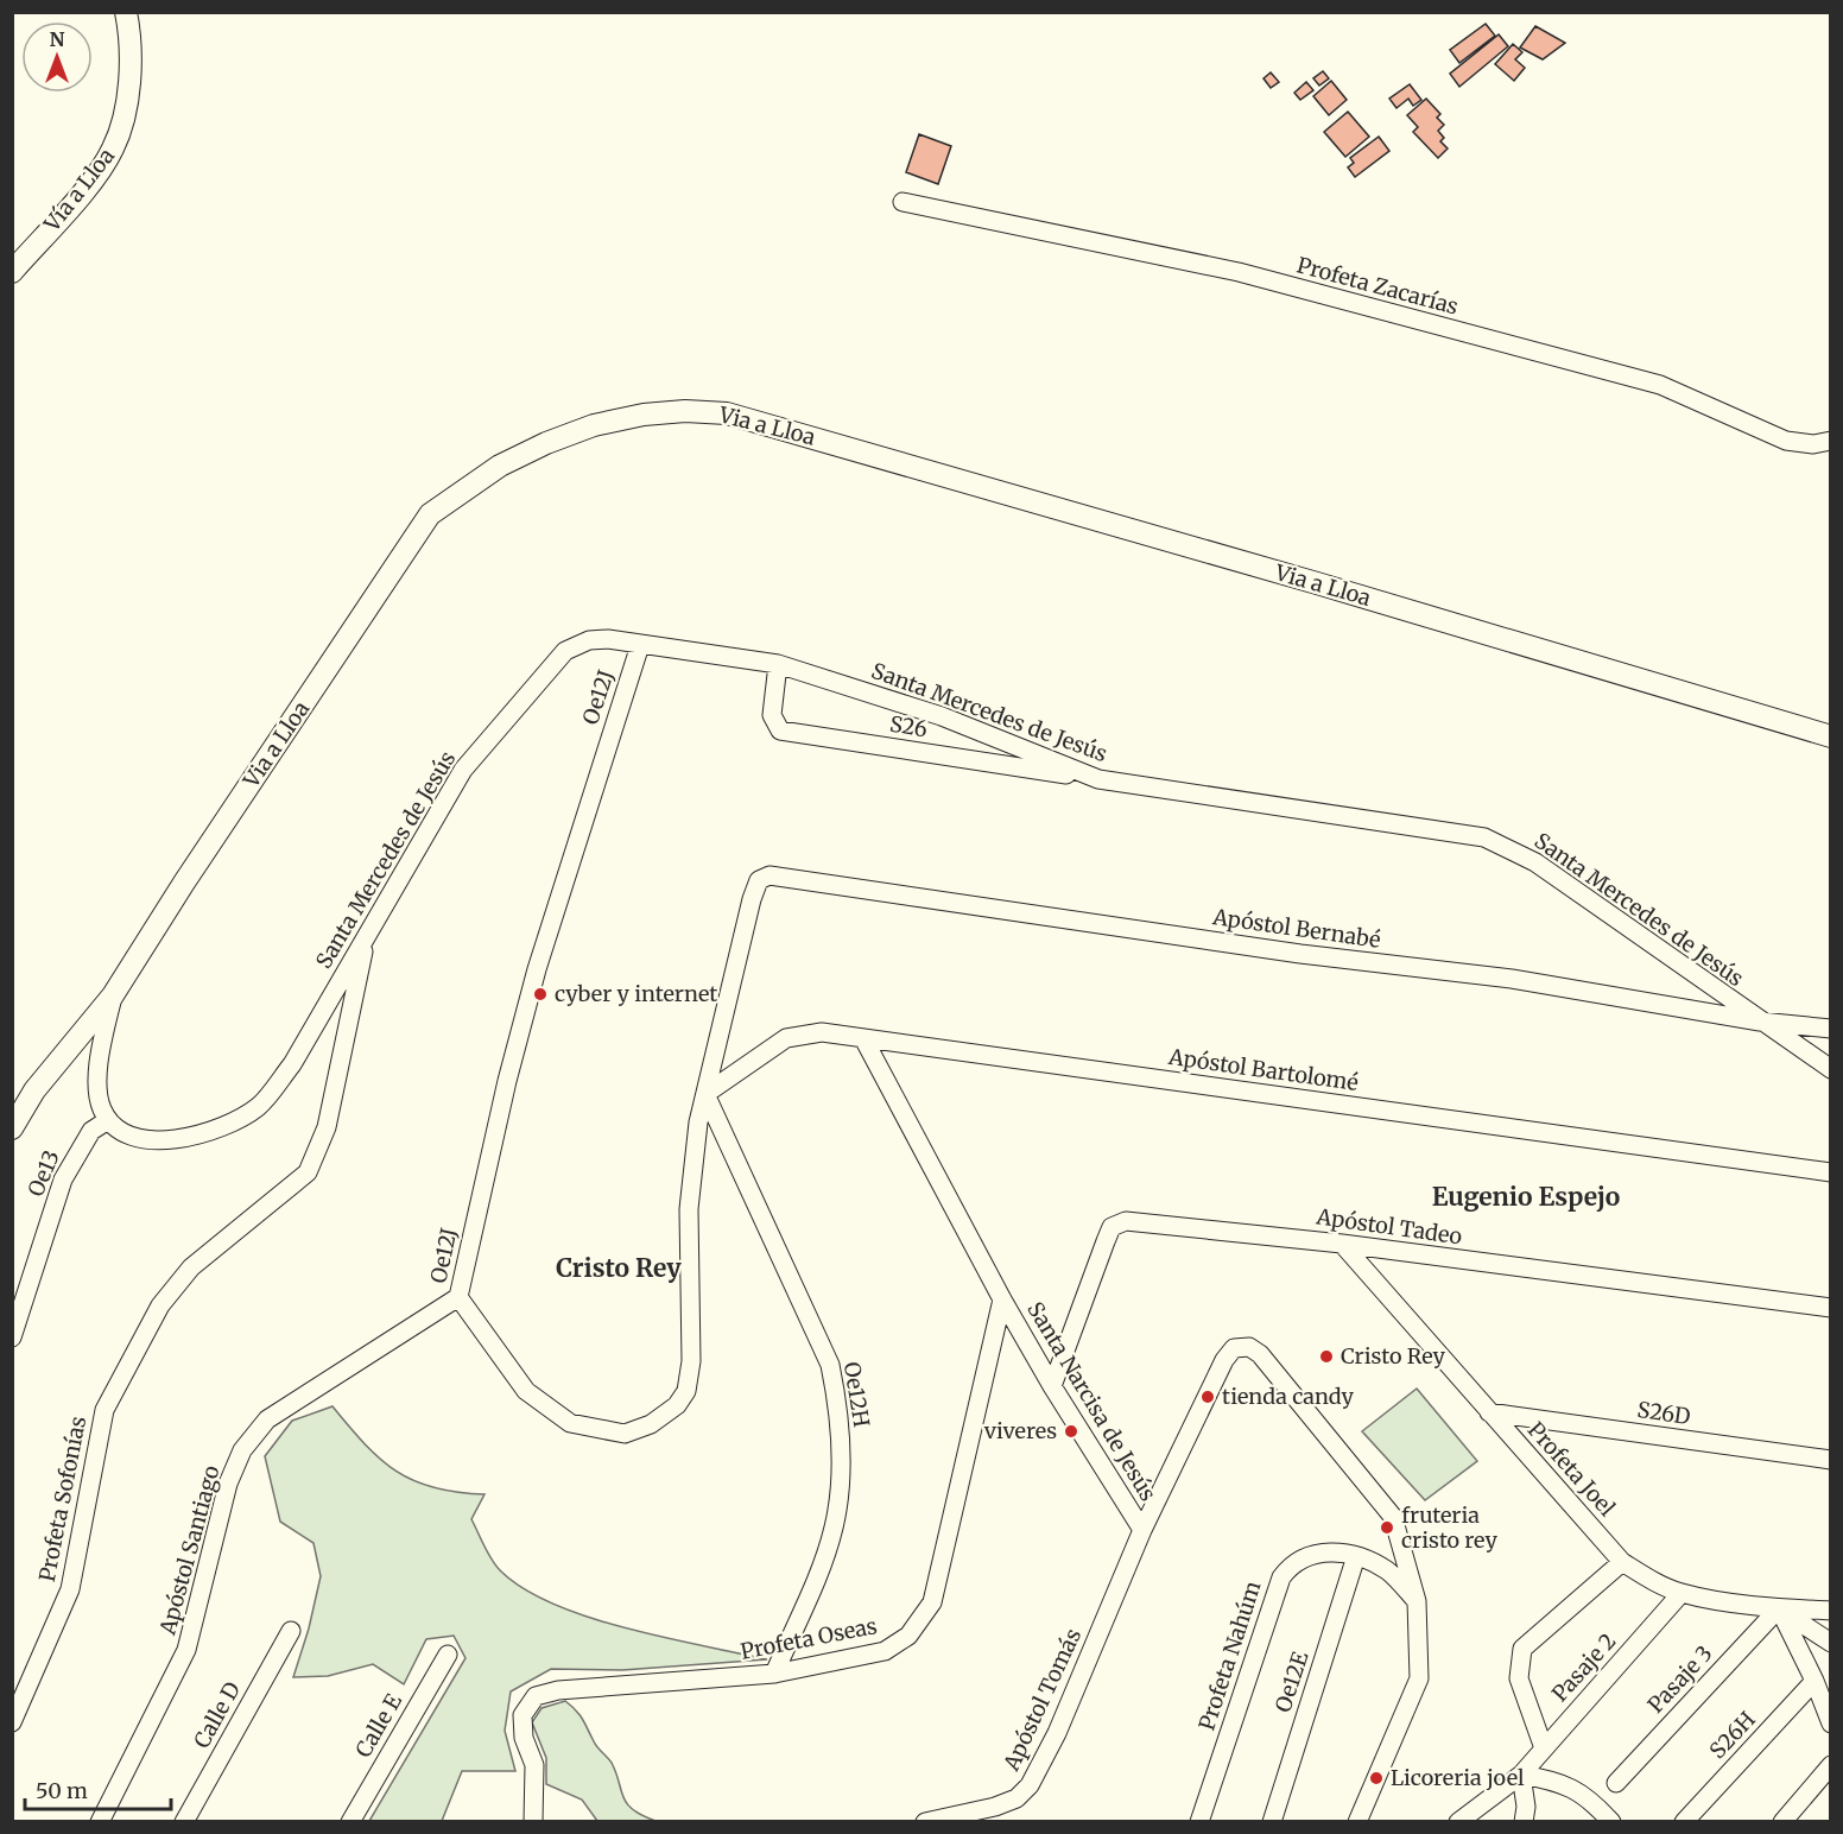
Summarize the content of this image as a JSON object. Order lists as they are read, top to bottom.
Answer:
{
  "streets": {
    "street": [
      "Vía a Lloa",
      "Profeta Zacarías",
      "Via a Lloa",
      "Oe12J",
      "Santa Mercedes de Jesús",
      "S26",
      "Apóstol Bernabé",
      "Apóstol Bartolomé",
      "Oe13",
      "Apóstol Tadeo",
      "Oe12H",
      "Santa Narcisa de Jesús",
      "S26D",
      "Profeta Joel",
      "Profeta Sofonías",
      "Apóstol Santiago",
      "Profeta Oseas",
      "Profeta Nahúm",
      "Pasaje 2",
      "Pasaje 3",
      "Oe12E",
      "Apóstol Tomás",
      "Calle D",
      "Calle E",
      "S26H"
    ]
  },
  "crossings": [
    ["Oe12J", "Santa Mercedes de Jesús"],
    ["Oe12J", "Apóstol Bernabé"],
    ["Oe12J", "Apóstol Bartolomé"],
    ["Oe12J", "Oe12H"],
    ["Oe12J", "Apóstol Santiago"],
    ["Santa Mercedes de Jesús", "S26"],
    ["Santa Mercedes de Jesús", "Apóstol Bernabé"],
    ["Santa Mercedes de Jesús", "Oe13"],
    ["Santa Mercedes de Jesús", "Profeta Sofonías"],
    ["Apóstol Bartolomé", "Oe12H"],
    ["Apóstol Bartolomé", "Santa Narcisa de Jesús"],
    ["Apóstol Tadeo", "Santa Narcisa de Jesús"],
    ["Apóstol Tadeo", "Profeta Joel"],
    ["Oe12H", "Profeta Oseas"],
    ["Santa Narcisa de Jesús", "Profeta Oseas"],
    ["Santa Narcisa de Jesús", "Profeta Nahúm"],
    ["Santa Narcisa de Jesús", "Apóstol Tomás"],
    ["S26D", "Profeta Joel"],
    ["Profeta Joel", "Pasaje 2"],
    ["Profeta Joel", "Pasaje 3"],
    ["Profeta Nahúm", "Oe12E"]
  ],
  "districts": ["Eugenio Espejo", "Cristo Rey"],
  "places": [
    "cyber y internet",
    "Cristo Rey",
    "tienda candy",
    "viveres",
    "fruteria cristo rey",
    "Licoreria joel"
  ],
  "scale_bar": "50 m",
  "north": "top"
}
